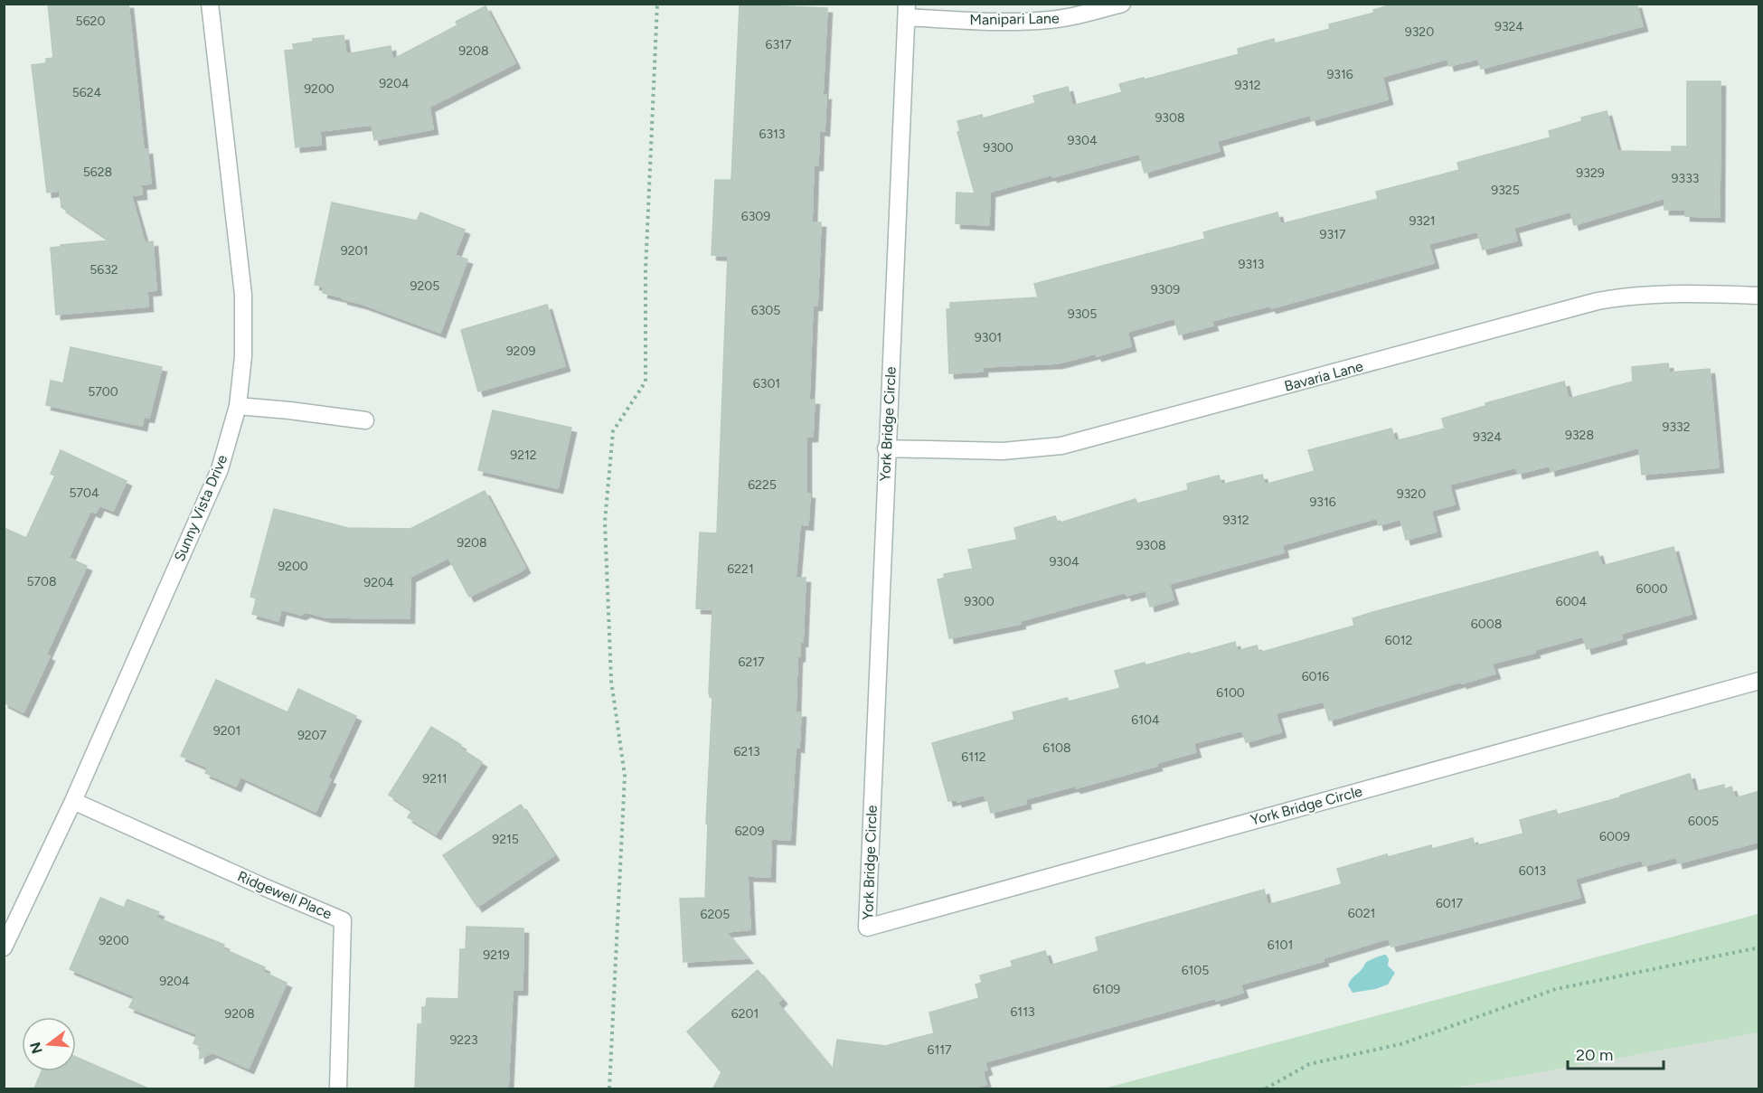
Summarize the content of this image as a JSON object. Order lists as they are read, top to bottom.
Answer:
{
  "streets": {
    "street": [
      "Manipari Lane",
      "Bavaria Lane",
      "York Bridge Circle",
      "Sunny Vista Drive",
      "Ridgewell Place"
    ]
  },
  "crossings": [
    ["Manipari Lane", "York Bridge Circle"],
    ["Bavaria Lane", "York Bridge Circle"],
    ["Sunny Vista Drive", "Ridgewell Place"]
  ],
  "house_numbers": [
    "5620",
    "9324",
    "9320",
    "6317",
    "9208",
    "9316",
    "9204",
    "9312",
    "9200",
    "5624",
    "9308",
    "6313",
    "9304",
    "9300",
    "5628",
    "9329",
    "9333",
    "9325",
    "6309",
    "9321",
    "9317",
    "9201",
    "9313",
    "5632",
    "9205",
    "9309",
    "6305",
    "9305",
    "9301",
    "9209",
    "6301",
    "5700",
    "9332",
    "9328",
    "9324",
    "9212",
    "6225",
    "5704",
    "9320",
    "9316",
    "9312",
    "9208",
    "9308",
    "9304",
    "9200",
    "6221",
    "5708",
    "9204",
    "6000",
    "9300",
    "6004",
    "6008",
    "6012",
    "6217",
    "6016",
    "6100",
    "6104",
    "9201",
    "9207",
    "6108",
    "6213",
    "6112",
    "9211",
    "6005",
    "6209",
    "6009",
    "9215",
    "6013",
    "6017",
    "6021",
    "6205",
    "9200",
    "6101",
    "9219",
    "6105",
    "9204",
    "6109",
    "6113",
    "9208",
    "6201",
    "9223",
    "6117"
  ],
  "scale_bar": "20 m",
  "north": "left"
}
